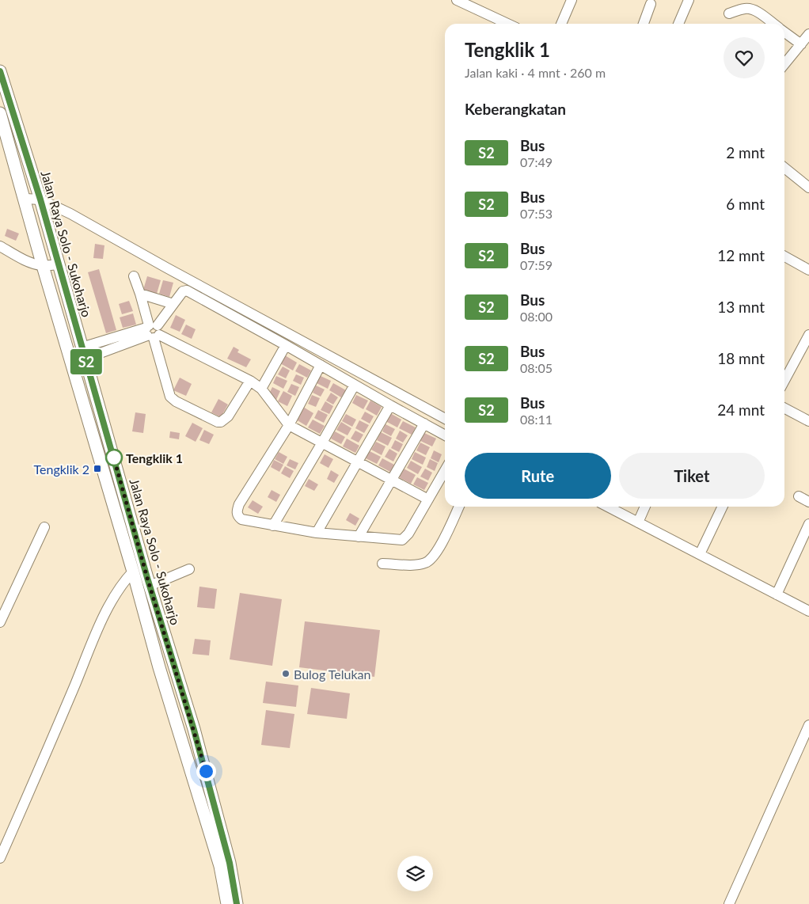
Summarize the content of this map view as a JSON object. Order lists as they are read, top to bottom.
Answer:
{
  "streets": {
    "main road": ["Jalan Raya Solo - Sukoharjo"]
  },
  "places": {
    "other": ["Tengklik 1", "Bulog Telukan"],
    "transit": ["Tengklik 2"]
  },
  "lines": ["bus line S2"],
  "page": {
    "on_map": "S2",
    "heading": [
      ["Tengklik 1", "Jalan kaki · 4 mnt · 260 m"],
      "Keberangkatan"
    ],
    "list": [
      {
        "mark": "S2",
        "name": "Bus",
        "note": "07:49",
        "value": "2 mnt"
      },
      {
        "mark": "S2",
        "name": "Bus",
        "note": "07:53",
        "value": "6 mnt"
      },
      {
        "mark": "S2",
        "name": "Bus",
        "note": "07:59",
        "value": "12 mnt"
      },
      {
        "mark": "S2",
        "name": "Bus",
        "note": "08:00",
        "value": "13 mnt"
      },
      {
        "mark": "S2",
        "name": "Bus",
        "note": "08:05",
        "value": "18 mnt"
      },
      {
        "mark": "S2",
        "name": "Bus",
        "note": "08:11",
        "value": "24 mnt"
      }
    ],
    "buttons": ["Rute", "Tiket"]
  }
}
